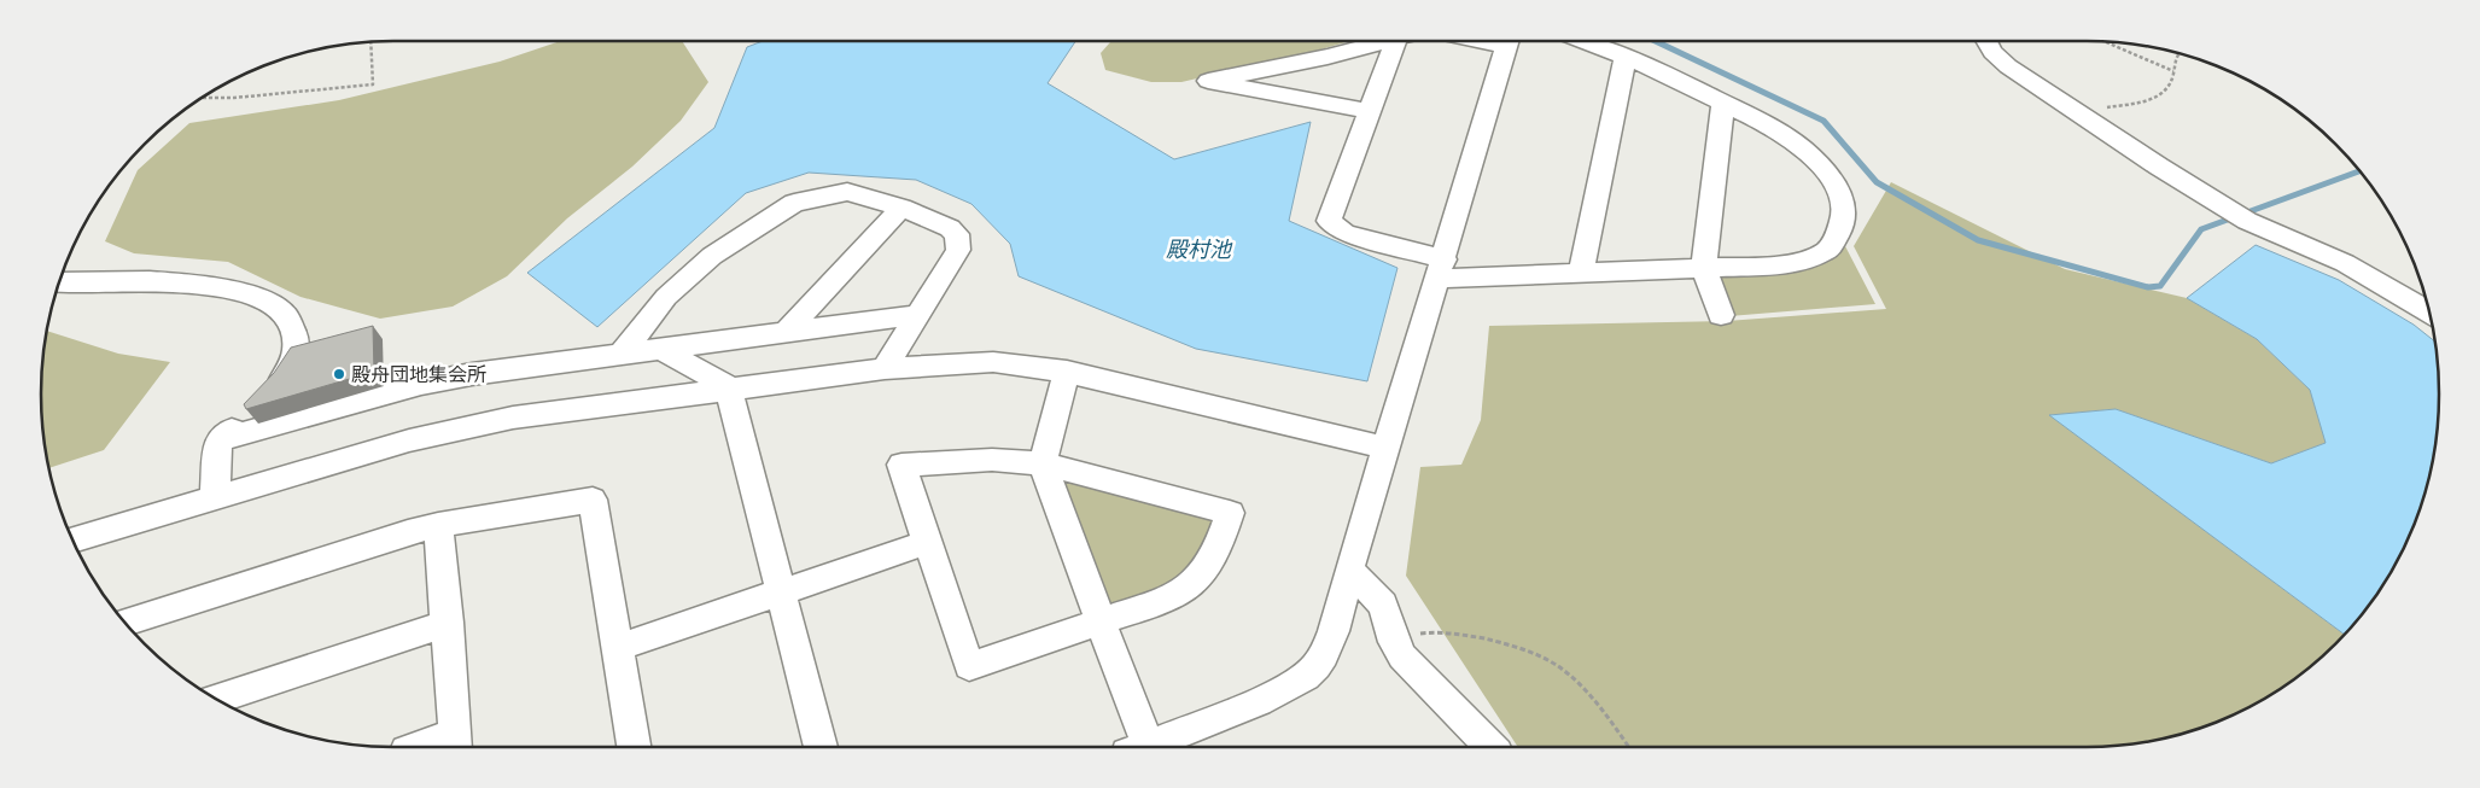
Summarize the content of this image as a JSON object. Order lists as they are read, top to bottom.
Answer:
{
  "water": ["殿村池"],
  "places": ["殿舟団地集会所"]
}
